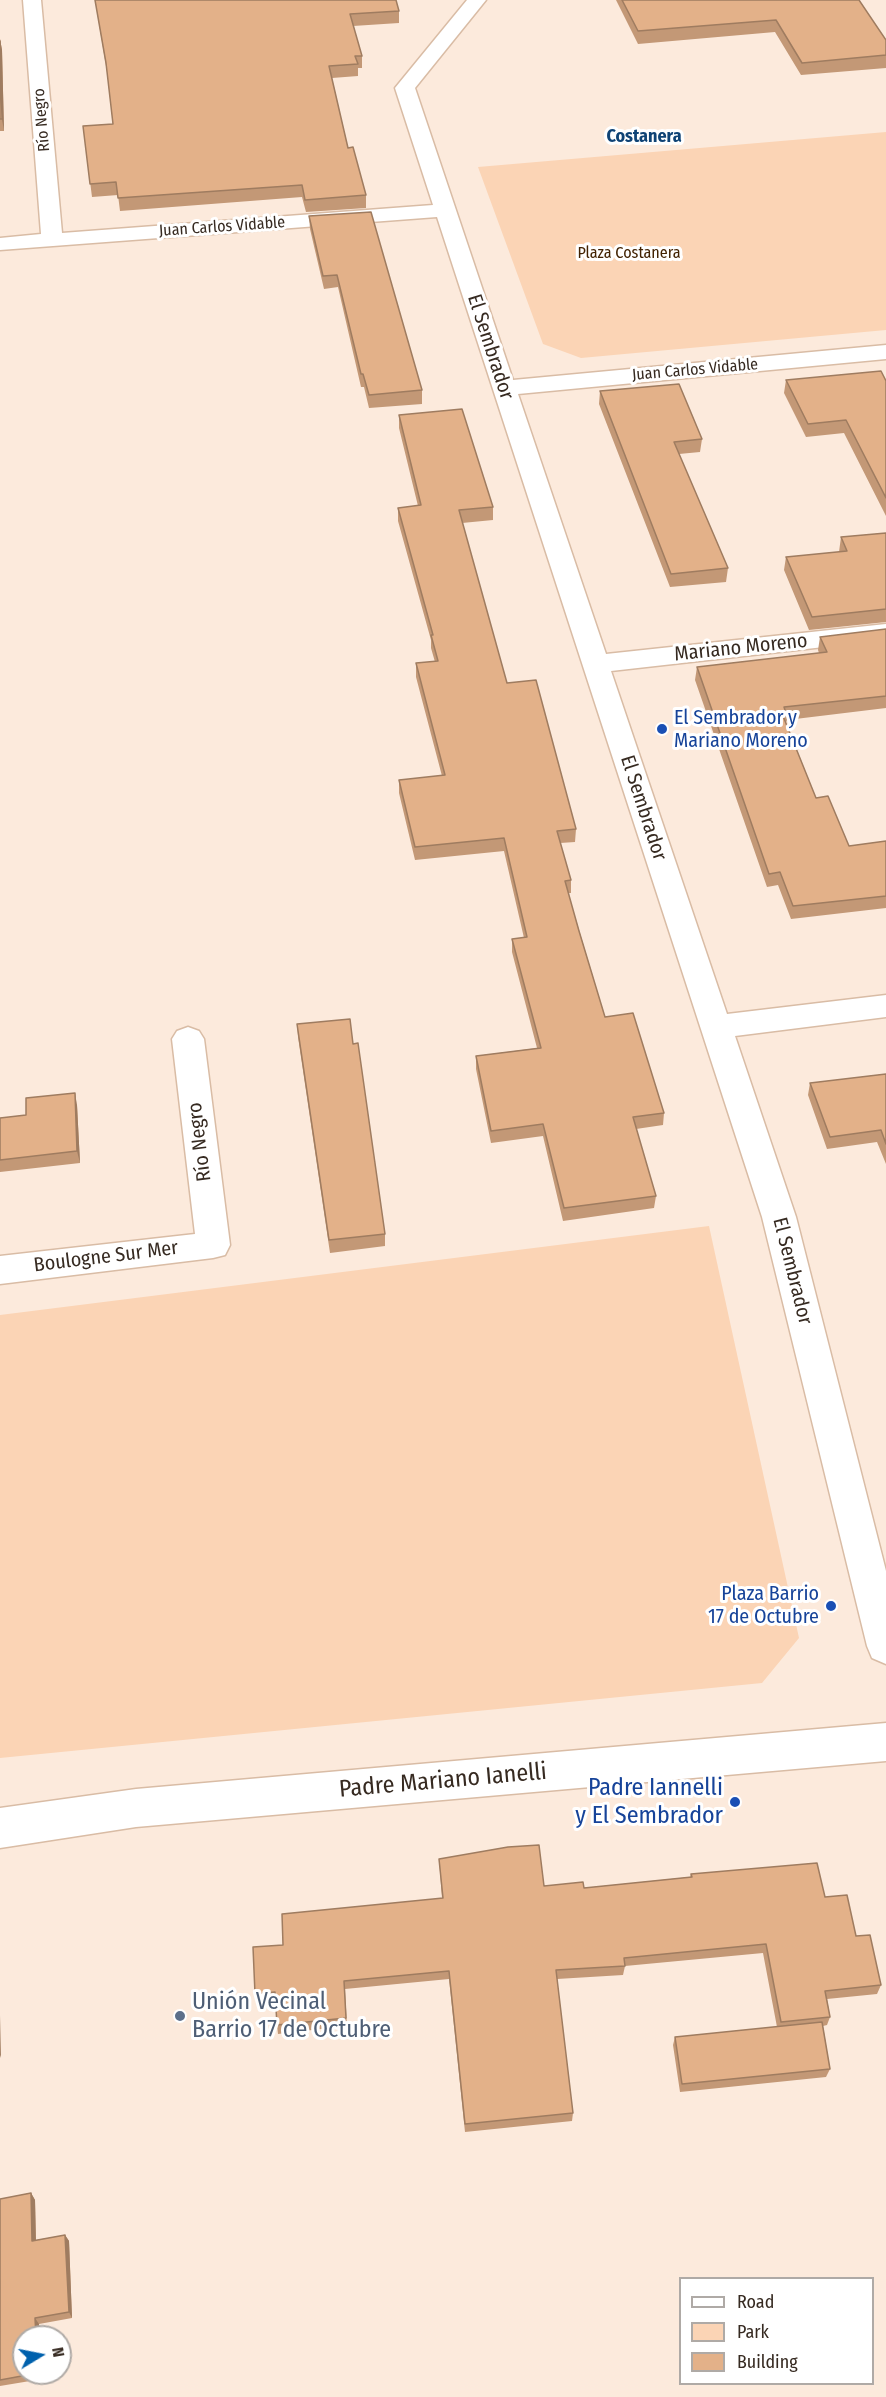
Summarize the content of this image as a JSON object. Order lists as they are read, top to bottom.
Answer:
{
  "streets": {
    "street": [
      "Río Negro",
      "Juan Carlos Vidable",
      "El Sembrador",
      "Mariano Moreno",
      "Boulogne Sur Mer",
      "Padre Mariano Ianelli"
    ]
  },
  "crossings": [
    ["Río Negro", "Juan Carlos Vidable"],
    ["Río Negro", "Boulogne Sur Mer"],
    ["Juan Carlos Vidable", "El Sembrador"],
    ["El Sembrador", "Mariano Moreno"]
  ],
  "districts": ["Costanera"],
  "parks": ["Plaza Costanera"],
  "places": [
    "El Sembrador y Mariano Moreno",
    "Plaza Barrio 17 de Octubre",
    "Padre Iannelli y El Sembrador",
    "Unión Vecinal Barrio 17 de Octubre"
  ],
  "legend": ["Road", "Park", "Building"],
  "north": "right"
}
